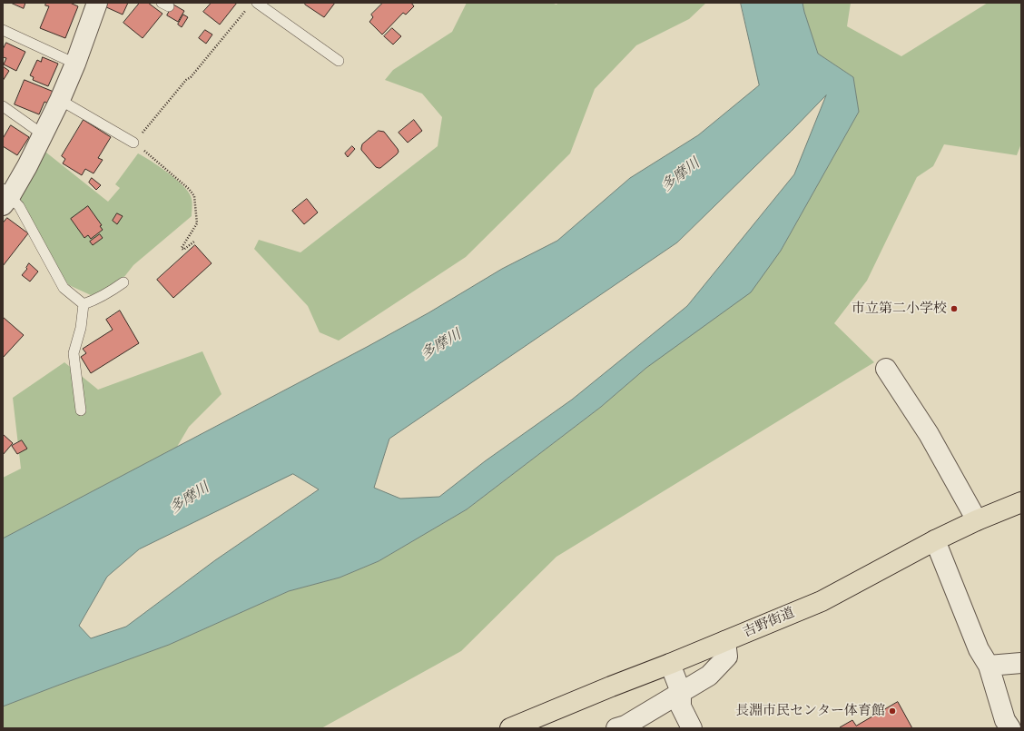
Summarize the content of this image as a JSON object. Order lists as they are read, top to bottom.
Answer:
{
  "streets": {
    "highway": ["吉野街道"]
  },
  "water": ["多摩川"],
  "places": ["市立第二小学校", "長淵市民センター体育館"]
}
